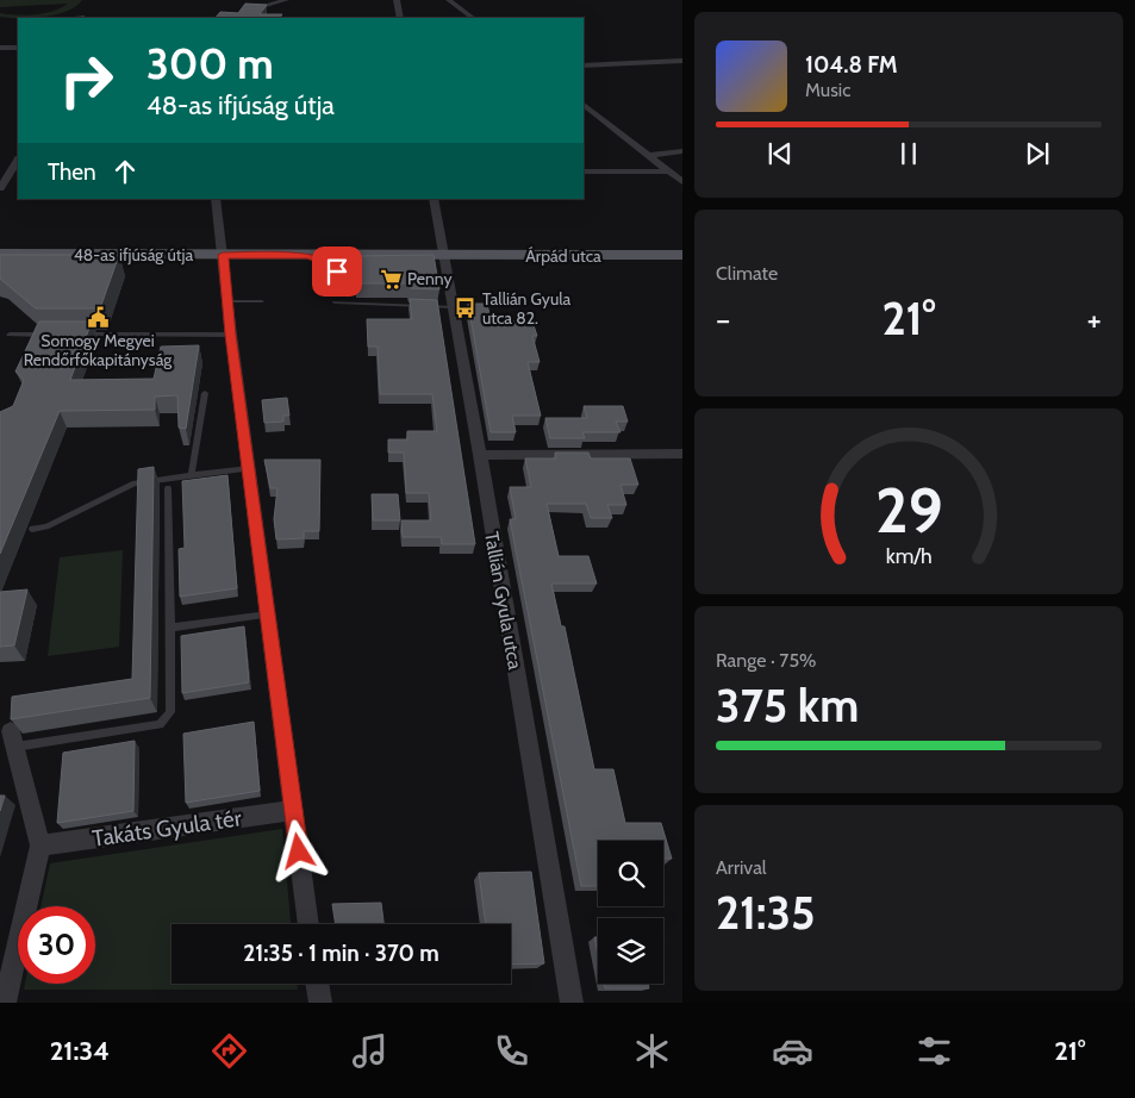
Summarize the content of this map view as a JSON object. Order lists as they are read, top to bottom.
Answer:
{
  "streets": {
    "main road": ["48-as ifjúság útja", "Árpád utca"],
    "street": ["Tallián Gyula utca", "Takáts Gyula tér"]
  },
  "crossings": [
    ["48-as ifjúság útja", "Árpád utca"],
    ["48-as ifjúság útja", "Tallián Gyula utca"],
    ["Árpád utca", "Tallián Gyula utca"]
  ],
  "places": {
    "supermarket": ["Penny"],
    "bus stop": ["Tallián Gyula utca 82."],
    "public building": ["Somogy Megyei Rendőrfőkapitányság"]
  },
  "page": {
    "turn": ["300 m", "48-as ifjúság útja"],
    "song": ["104.8 FM", "Music"],
    "then": "Then",
    "tile": [
      "Climate",
      ["Range · 75%", "375 km"],
      ["Arrival", "21:35"]
    ],
    "heat": ["−", "21°", "+"],
    "limit": "30",
    "trip": "21:35 · 1 min · 370 m",
    "tabs": ["21:34", "21°"],
    "gauge": ["29", "km/h"]
  }
}
